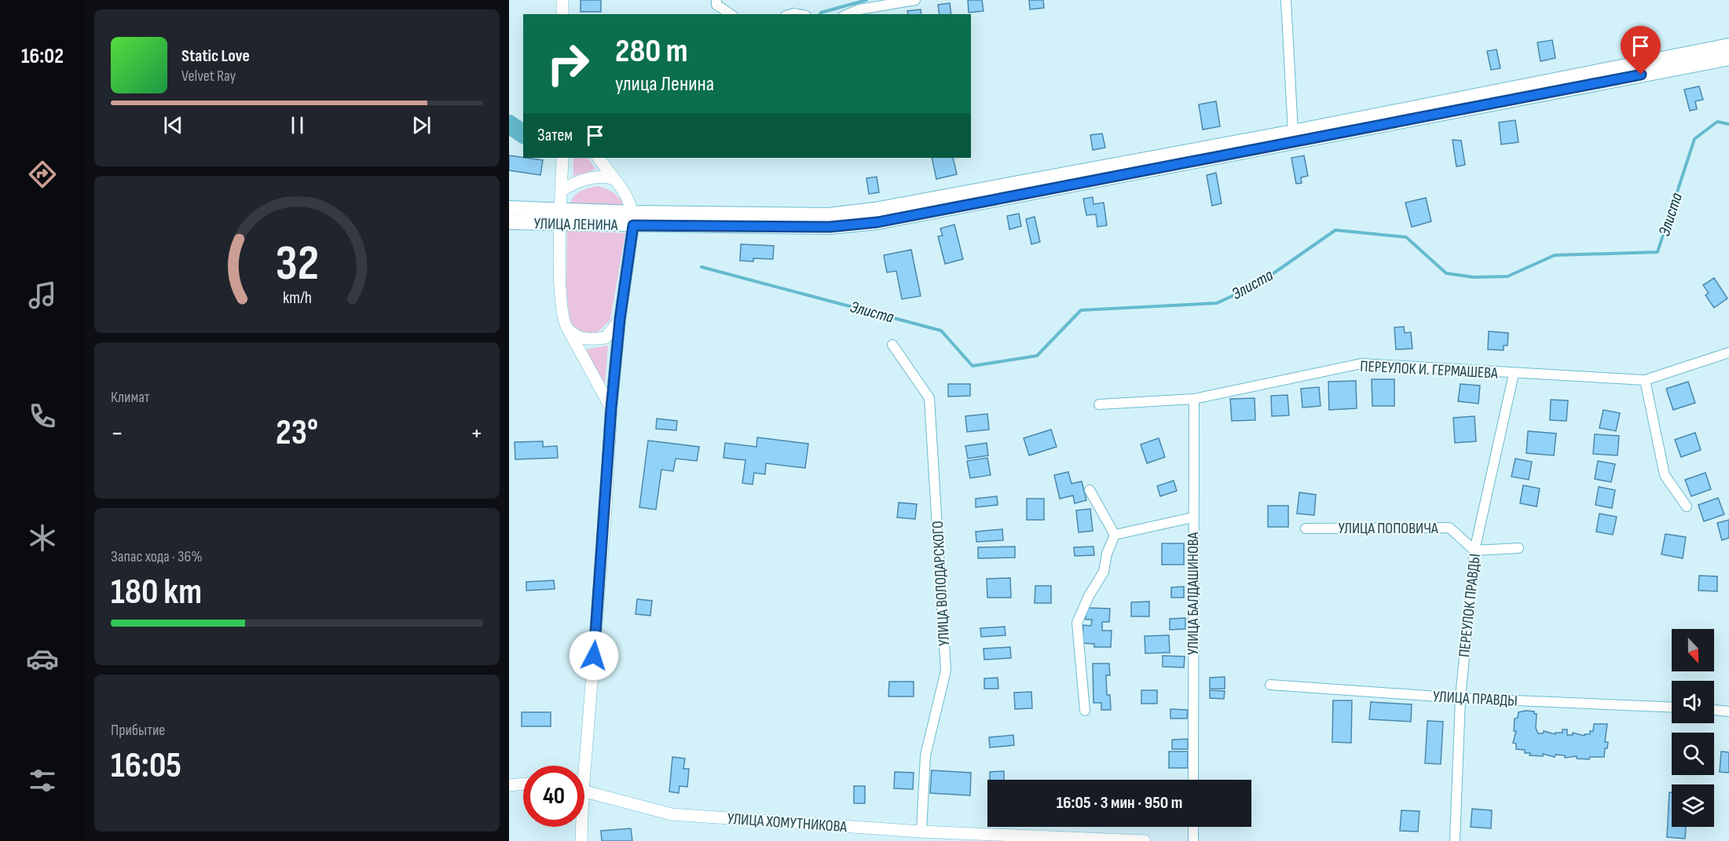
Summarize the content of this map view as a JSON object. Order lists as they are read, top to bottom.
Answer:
{
  "streets": {
    "main road": ["УЛИЦА ЛЕНИНА"],
    "street": [
      "ПЕРЕУЛОК И. ГЕРМАШЕВА",
      "УЛИЦА ПОПОВИЧА",
      "УЛИЦА ВОЛОДАРСКОГО",
      "УЛИЦА БАЛДАШИНОВА",
      "ПЕРЕУЛОК ПРАВДЫ",
      "УЛИЦА ПРАВДЫ",
      "УЛИЦА ХОМУТНИКОВА"
    ]
  },
  "crossings": [
    ["ПЕРЕУЛОК И. ГЕРМАШЕВА", "УЛИЦА БАЛДАШИНОВА"],
    ["ПЕРЕУЛОК И. ГЕРМАШЕВА", "ПЕРЕУЛОК ПРАВДЫ"],
    ["УЛИЦА ПОПОВИЧА", "ПЕРЕУЛОК ПРАВДЫ"],
    ["УЛИЦА ВОЛОДАРСКОГО", "УЛИЦА ХОМУТНИКОВА"],
    ["ПЕРЕУЛОК ПРАВДЫ", "УЛИЦА ПРАВДЫ"]
  ],
  "water": ["Элиста"],
  "north": "bottom",
  "page": {
    "tabs": "16:02",
    "turn": ["280 m", "улица Ленина"],
    "song": ["Static Love", "Velvet Ray"],
    "then": "Затем",
    "tile": [
      "Климат",
      ["Запас хода · 36%", "180 km"],
      ["Прибытие", "16:05"]
    ],
    "heat": ["−", "23°", "+"],
    "limit": "40",
    "trip": "16:05 · 3 мин · 950 m",
    "gauge": ["32", "km/h"]
  }
}
